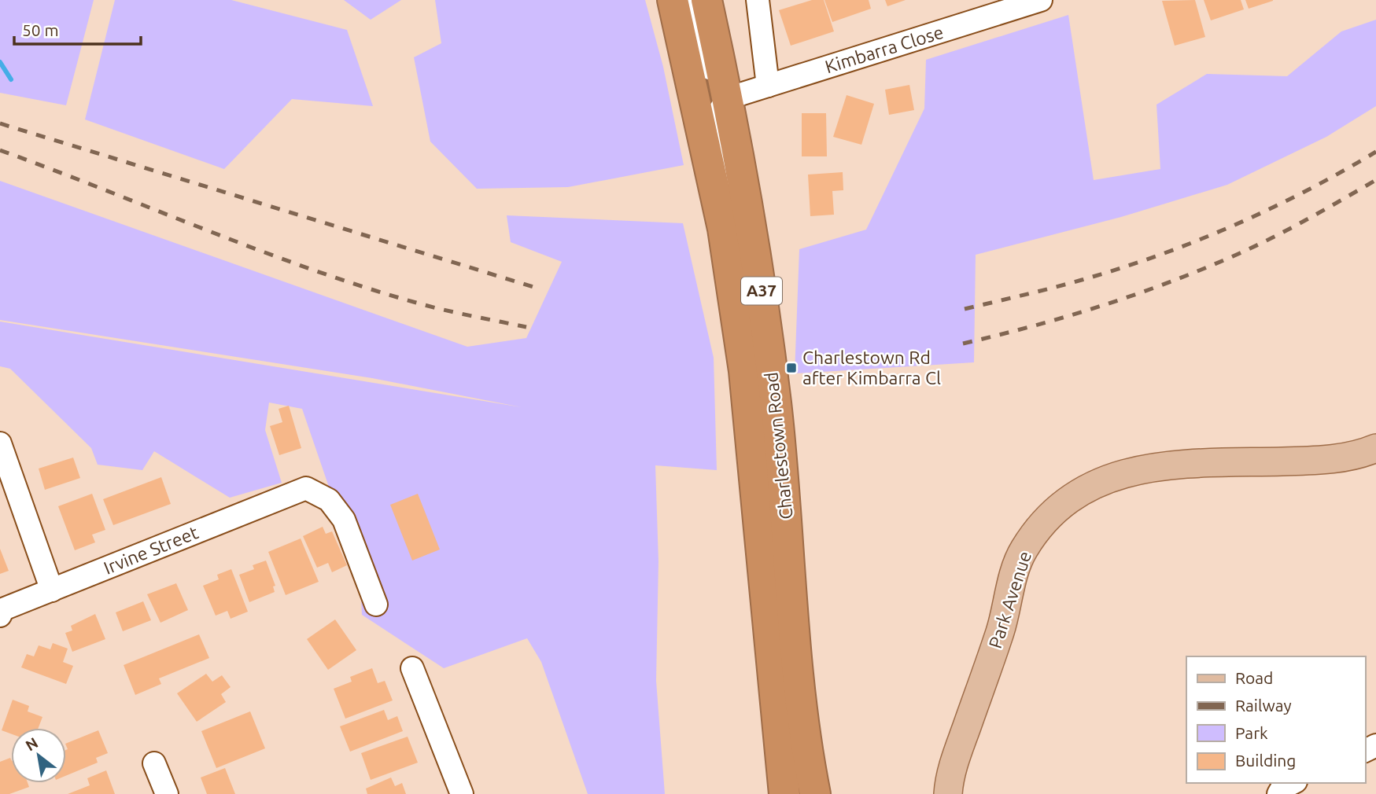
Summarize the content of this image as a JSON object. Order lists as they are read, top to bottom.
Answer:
{
  "streets": {
    "highway": ["A37", "Charlestown Road"],
    "main road": ["Park Avenue"],
    "street": ["Kimbarra Close", "Irvine Street"]
  },
  "crossings": [
    ["Kimbarra Close", "Charlestown Road"]
  ],
  "places": {
    "transit": ["Charlestown Rd after Kimbarra Cl"]
  },
  "legend": [
    "Road",
    "Railway",
    "Park",
    "Building"
  ],
  "scale_bar": "50 m",
  "north": "top left"
}
